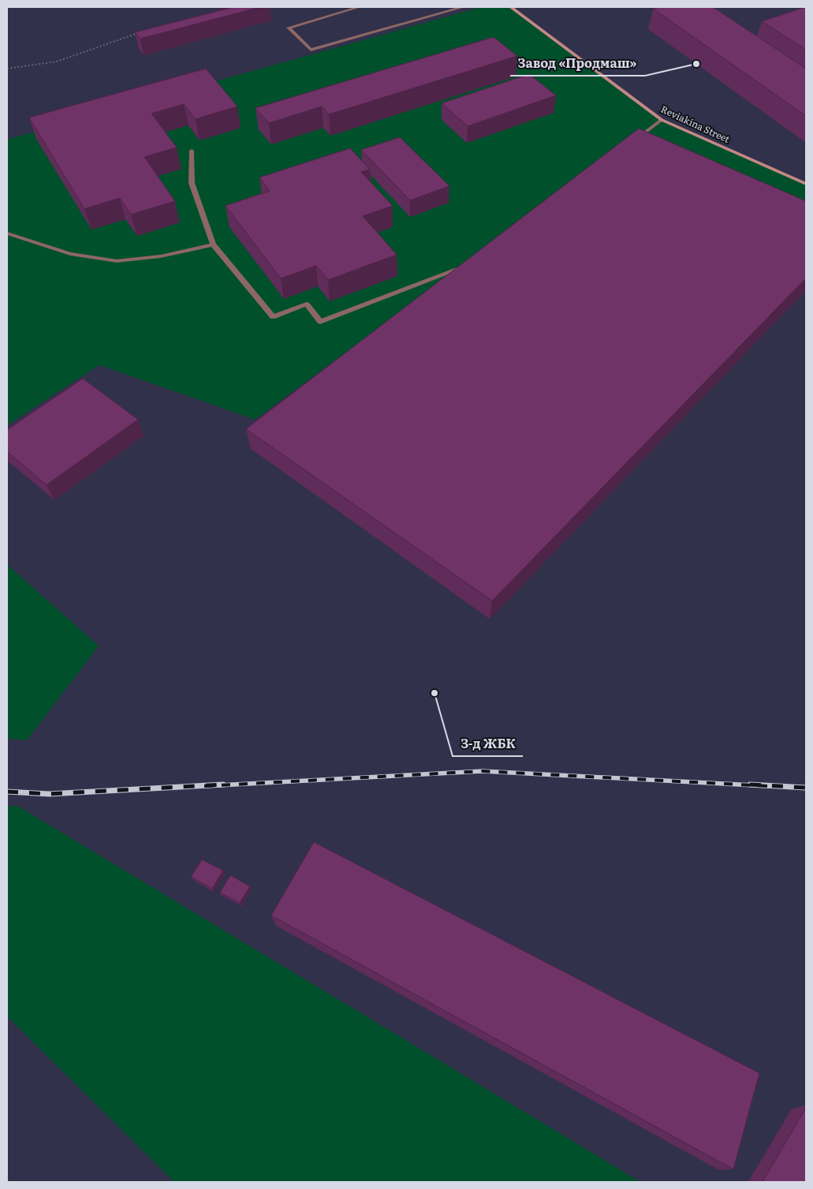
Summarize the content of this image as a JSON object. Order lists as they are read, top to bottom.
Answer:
{
  "streets": {
    "street": ["Reviakina Street"]
  },
  "places": ["Завод «Продмаш»", "З-д ЖБК"]
}
